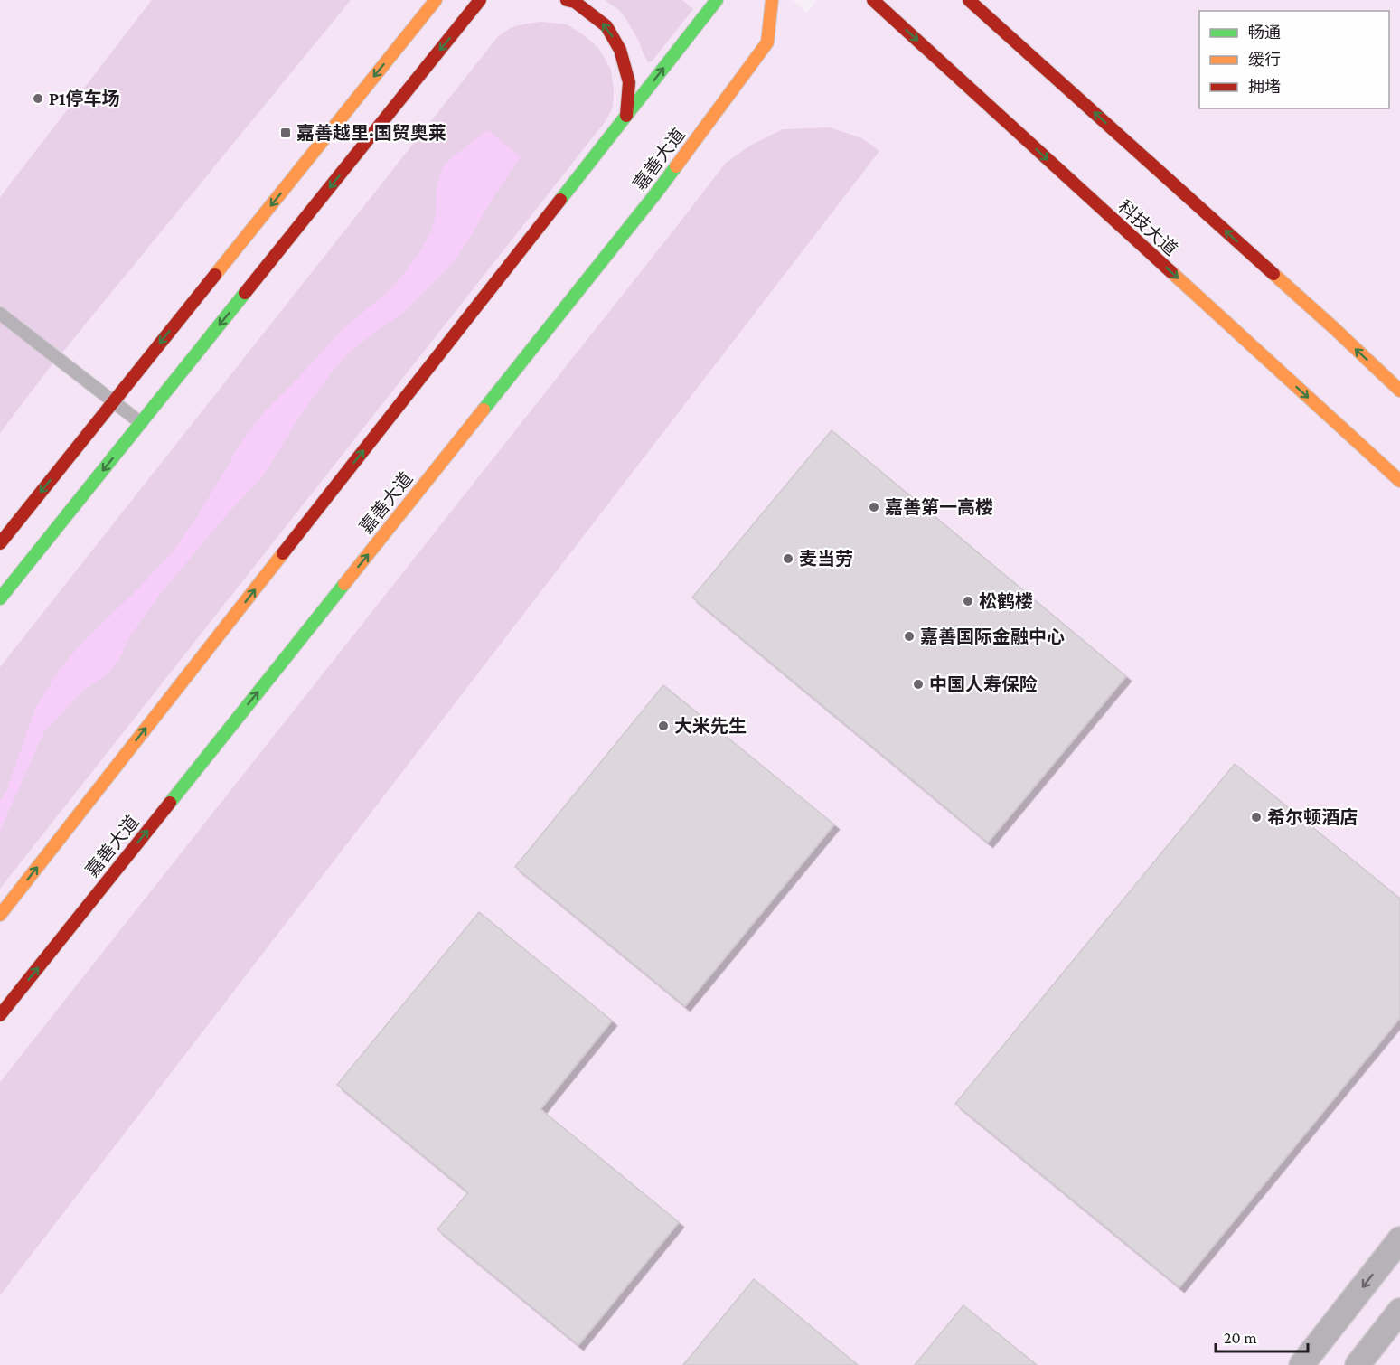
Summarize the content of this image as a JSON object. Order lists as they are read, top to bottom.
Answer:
{
  "streets": {
    "main road": ["嘉善大道", "科技大道"]
  },
  "places": {
    "other": [
      "P1停车场",
      "嘉善第一高楼",
      "麦当劳",
      "松鹤楼",
      "嘉善国际金融中心",
      "中国人寿保险",
      "大米先生",
      "希尔顿酒店"
    ],
    "transit": ["嘉善越里·国贸奥莱"]
  },
  "legend": ["畅通", "缓行", "拥堵"],
  "scale_bar": "20 m"
}
